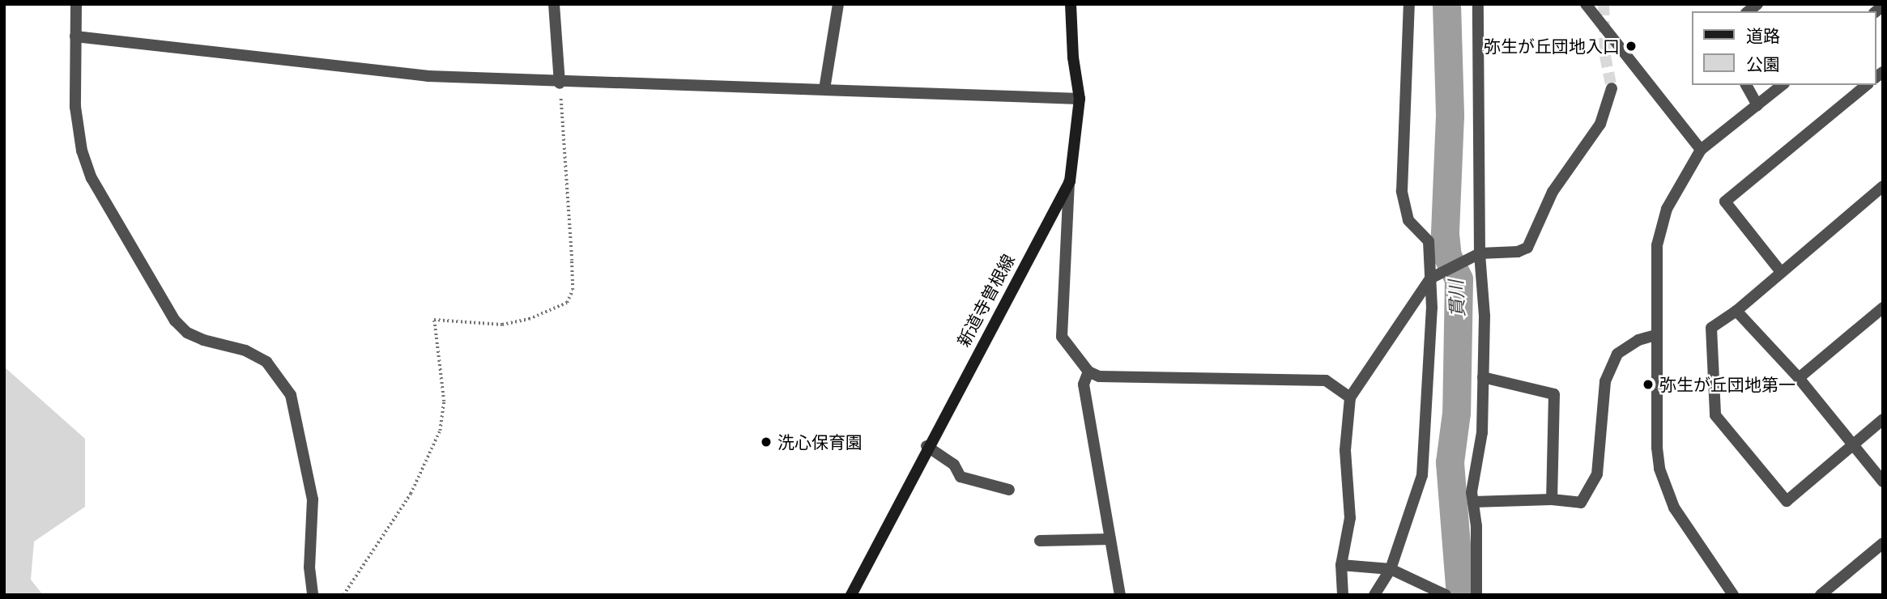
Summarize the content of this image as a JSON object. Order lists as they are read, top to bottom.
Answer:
{
  "streets": {
    "main road": ["新道寺曽根線"]
  },
  "water": ["貫川"],
  "places": ["弥生が丘団地入口", "弥生が丘団地第一", "洗心保育園"],
  "legend": ["道路", "公園"]
}
